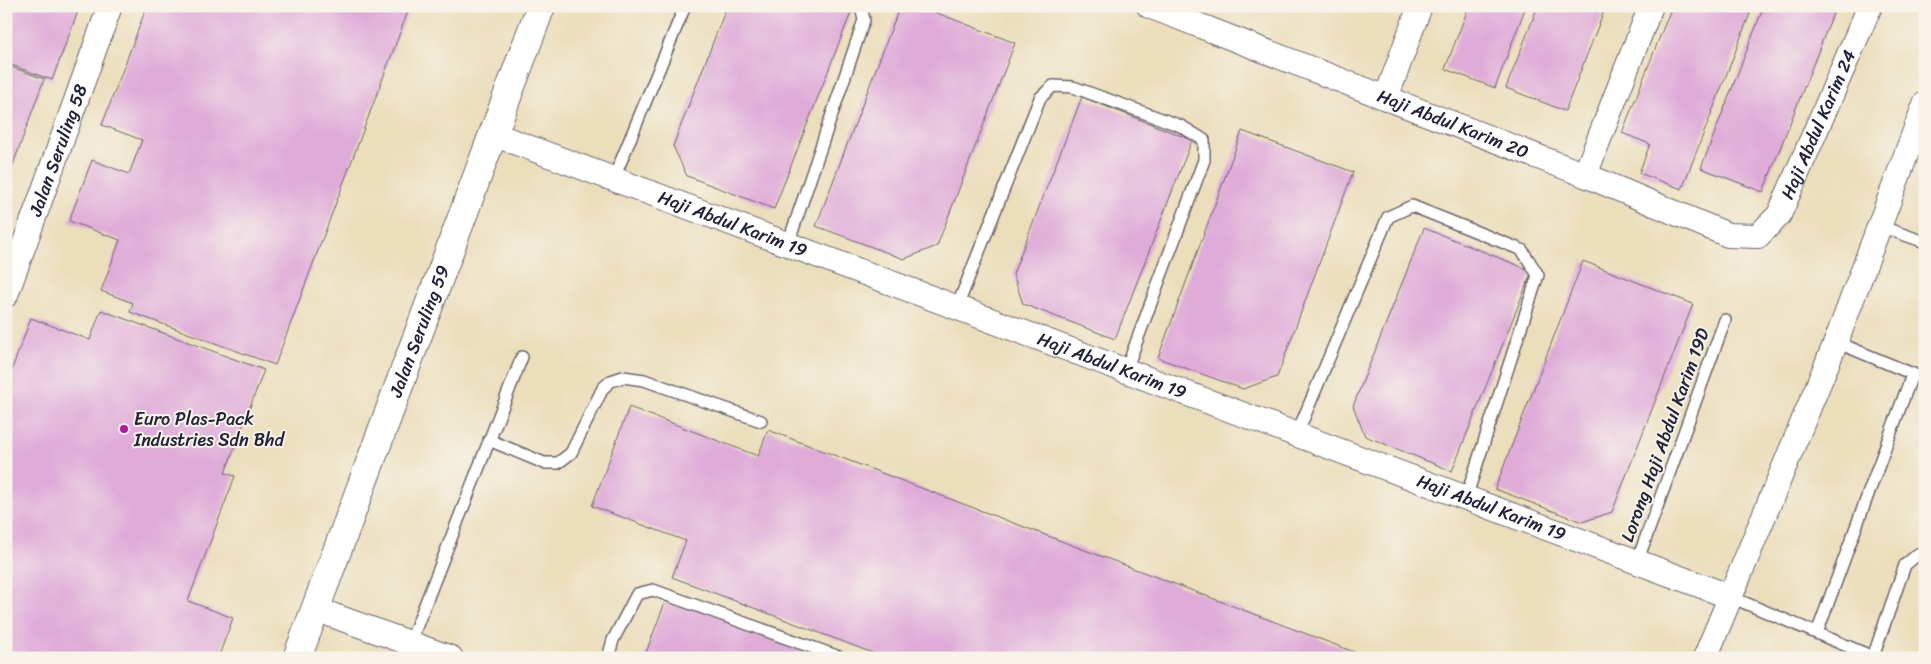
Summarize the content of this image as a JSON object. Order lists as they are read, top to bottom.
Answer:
{
  "streets": {
    "main road": ["Jalan Seruling 59"],
    "street": [
      "Haji Abdul Karim 20",
      "Haji Abdul Karim 24",
      "Jalan Seruling 58",
      "Haji Abdul Karim 19"
    ],
    "lane": ["Lorong Haji Abdul Karim 19D"]
  },
  "crossings": [
    ["Haji Abdul Karim 20", "Haji Abdul Karim 24"],
    ["Haji Abdul Karim 19", "Jalan Seruling 59"],
    ["Haji Abdul Karim 19", "Lorong Haji Abdul Karim 19D"]
  ],
  "places": ["Euro Plas-Pack Industries Sdn Bhd"]
}
